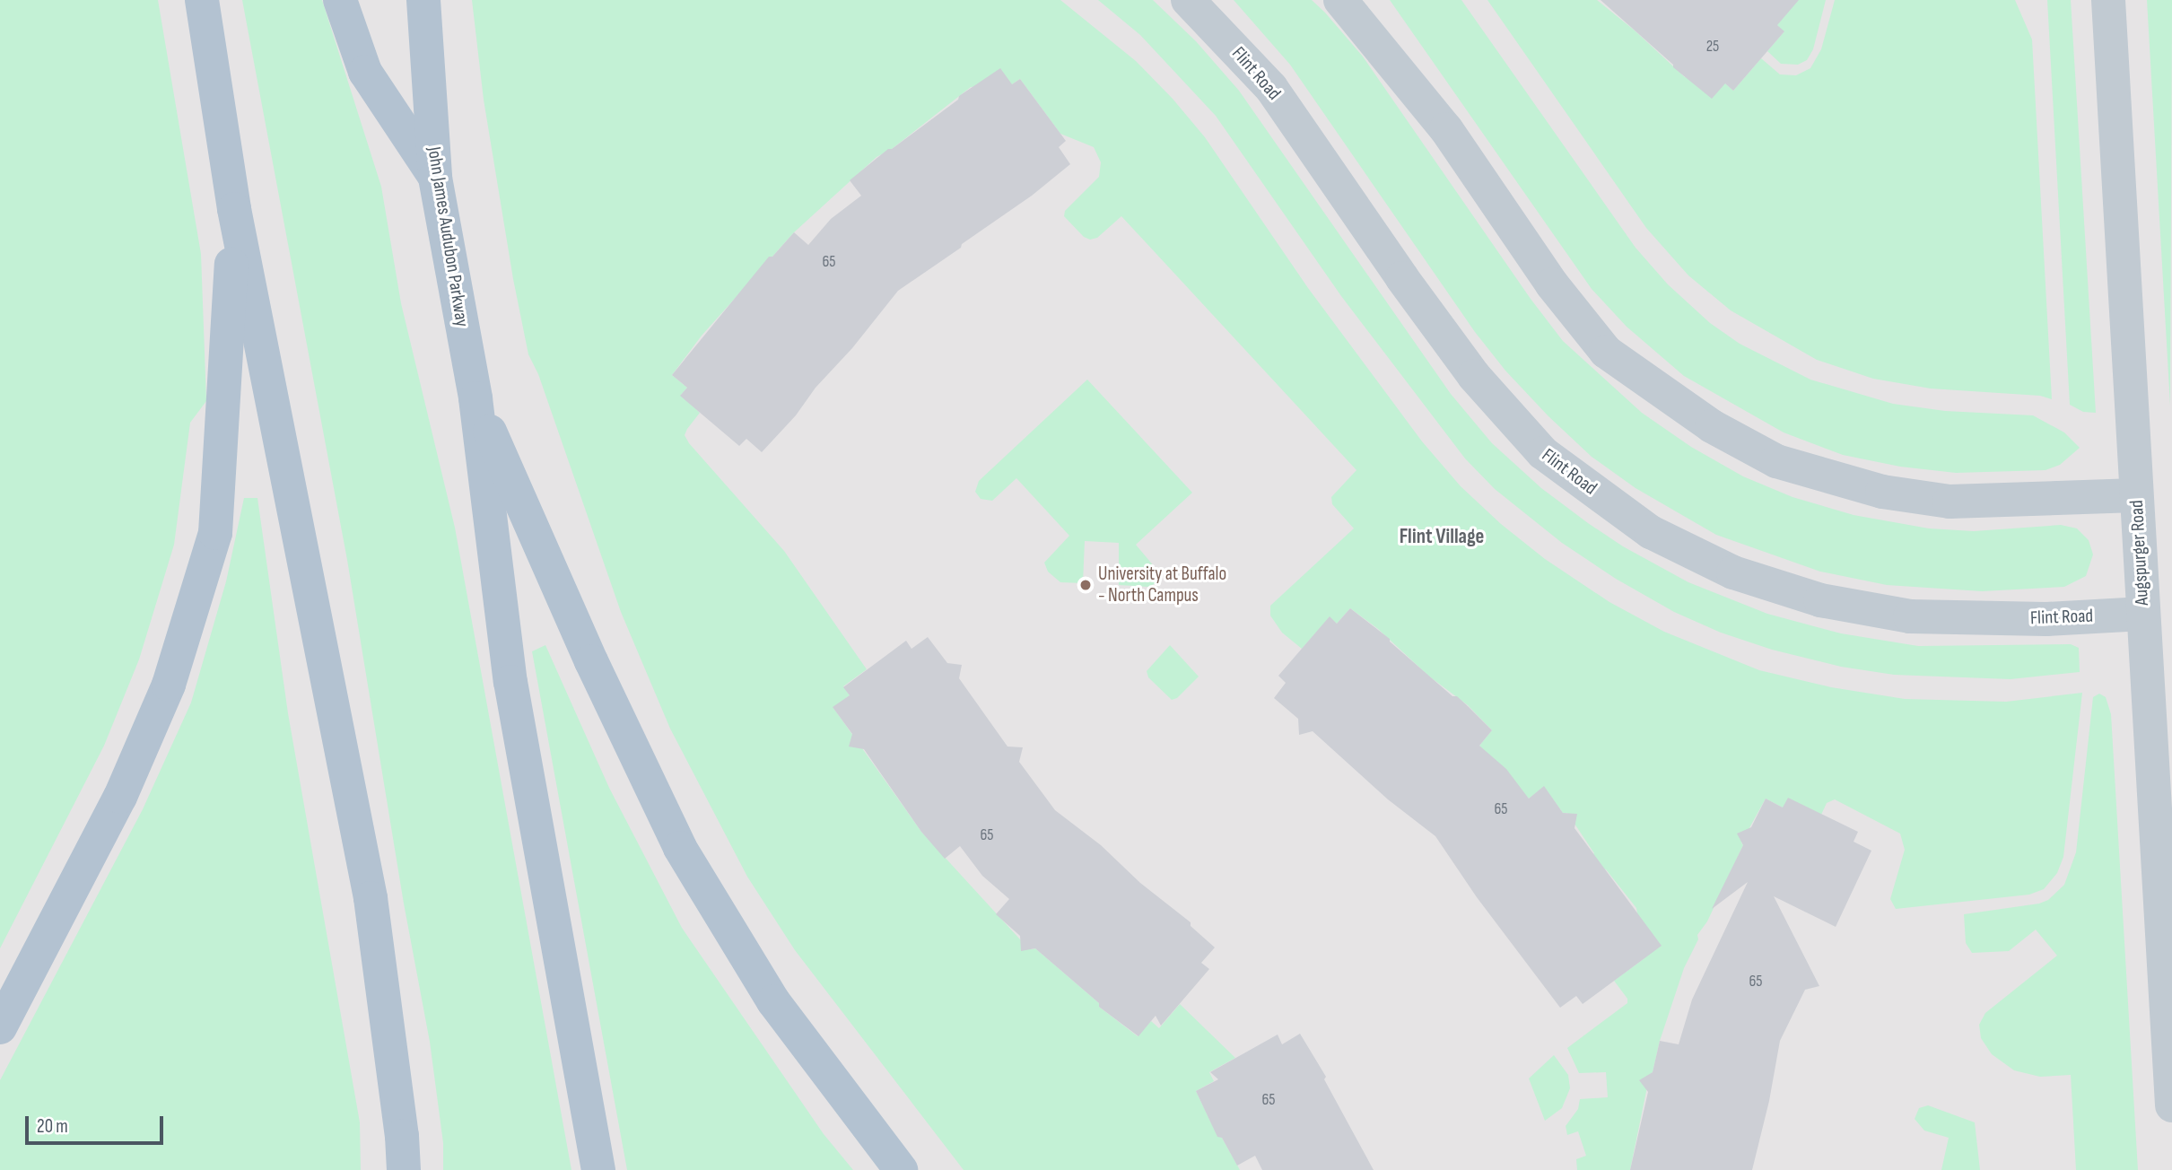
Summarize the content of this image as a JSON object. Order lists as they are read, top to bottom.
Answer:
{
  "streets": {
    "main road": ["John James Audubon Parkway"],
    "street": ["Flint Road", "Augspurger Road"]
  },
  "crossings": [
    ["Flint Road", "Augspurger Road"]
  ],
  "districts": ["Flint Village"],
  "places": ["University at Buffalo - North Campus"],
  "house_numbers": [
    "25",
    "65",
    "65",
    "65",
    "65",
    "65"
  ],
  "scale_bar": "20 m"
}
